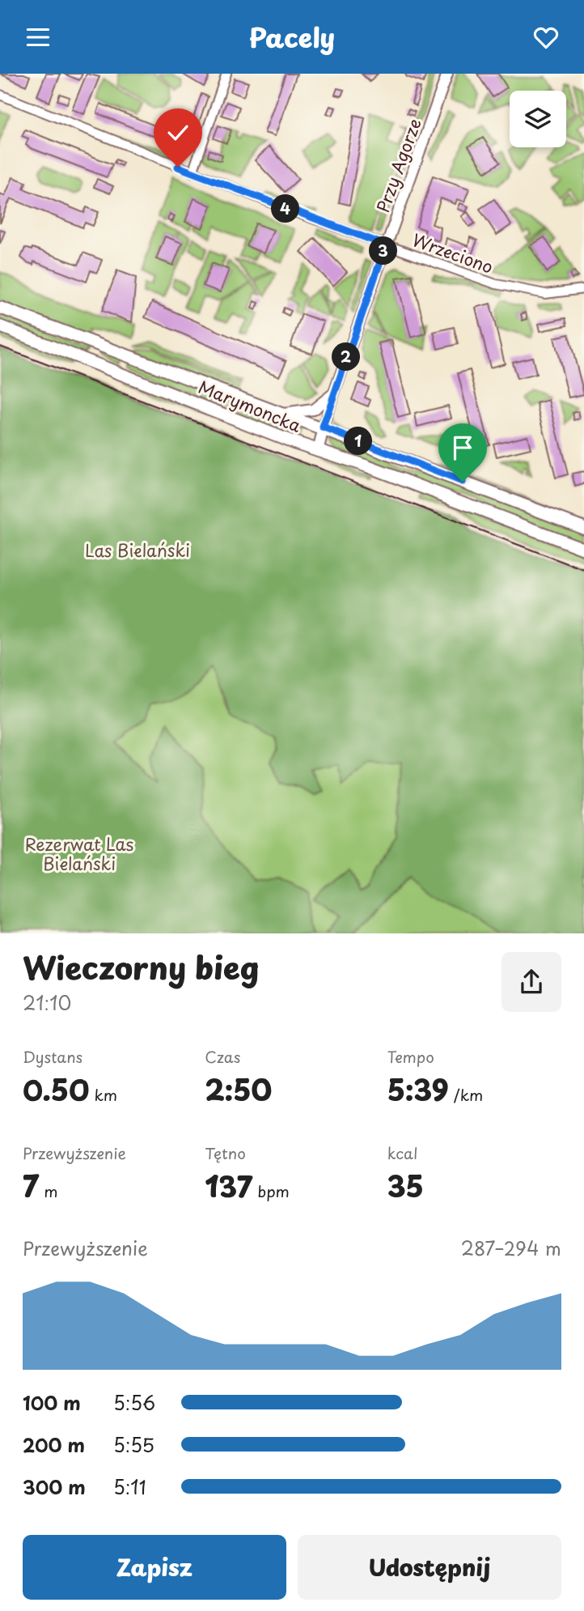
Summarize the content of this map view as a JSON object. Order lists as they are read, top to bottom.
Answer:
{
  "streets": {
    "main road": ["Marymoncka"],
    "street": ["Przy Agorze", "Wrzeciono"]
  },
  "crossings": [
    ["Przy Agorze", "Wrzeciono"],
    ["Przy Agorze", "Marymoncka"]
  ],
  "parks": ["Las Bielański", "Rezerwat Las Bielański"],
  "page": {
    "header": "Pacely",
    "pins": [
      "4",
      "3",
      "2",
      "1"
    ],
    "heading": ["Wieczorny bieg", "21:10"],
    "stats": [
      ["Dystans", "0.50 km"],
      ["Czas", "2:50"],
      ["Tempo", "5:39 /km"],
      ["Przewyższenie", "7 m"],
      ["Tętno", "137 bpm"],
      ["kcal", "35"]
    ],
    "chart": ["Przewyższenie", "287–294 m"],
    "list": [
      {
        "name": "100 m",
        "note": "5:56"
      },
      {
        "name": "200 m",
        "note": "5:55"
      },
      {
        "name": "300 m",
        "note": "5:11"
      }
    ],
    "buttons": ["Zapisz", "Udostępnij"]
  }
}
